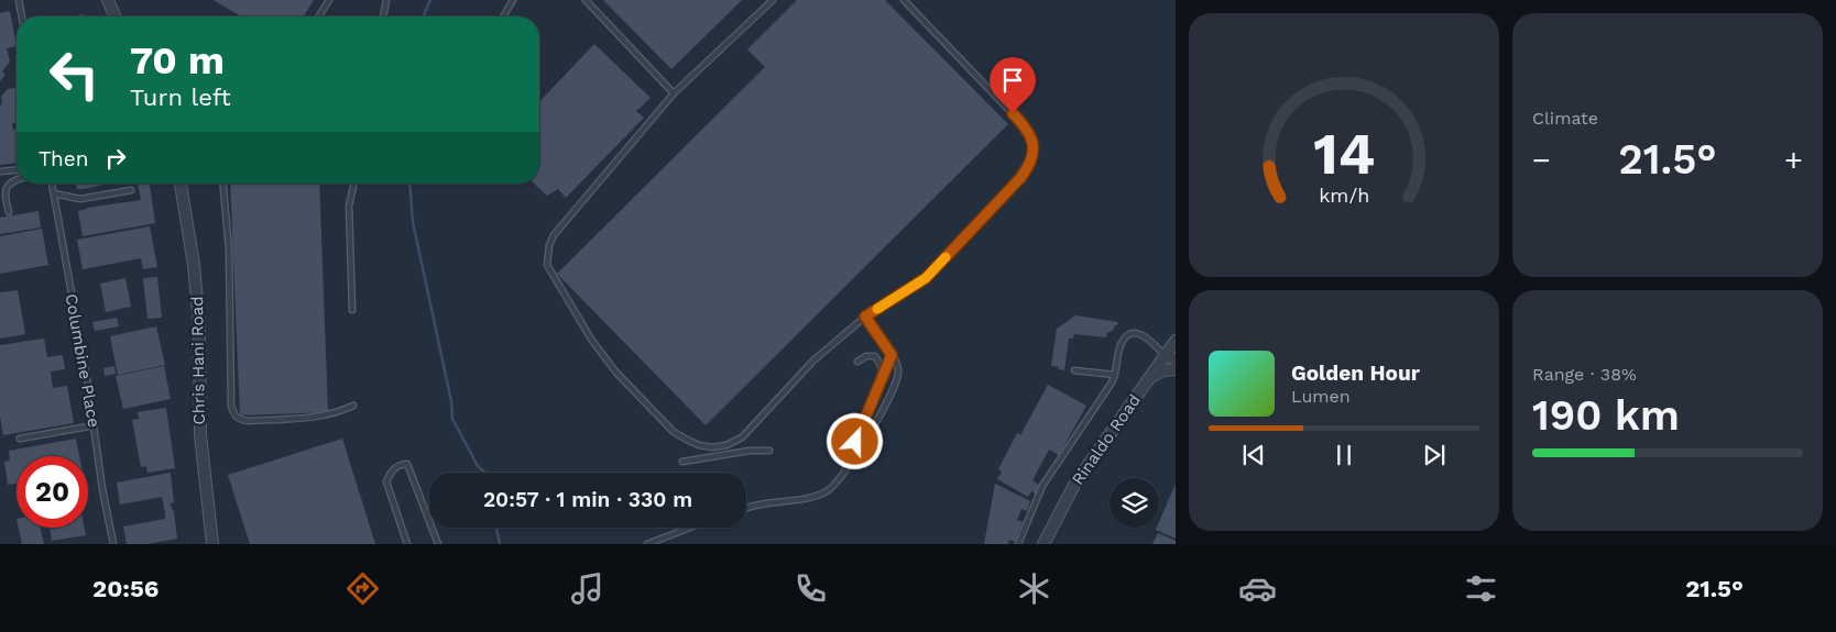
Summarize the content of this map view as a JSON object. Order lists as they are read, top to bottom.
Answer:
{
  "streets": {
    "street": ["Chris Hani Road", "Rinaldo Road"],
    "lane": ["Columbine Place"]
  },
  "page": {
    "tile": [
      "Climate",
      ["Range · 38%", "190 km"]
    ],
    "turn": ["70 m", "Turn left"],
    "then": "Then",
    "heat": ["−", "21.5°", "+"],
    "song": ["Golden Hour", "Lumen"],
    "limit": "20",
    "trip": "20:57 · 1 min · 330 m",
    "tabs": ["20:56", "21.5°"],
    "gauge": ["14", "km/h"]
  }
}
